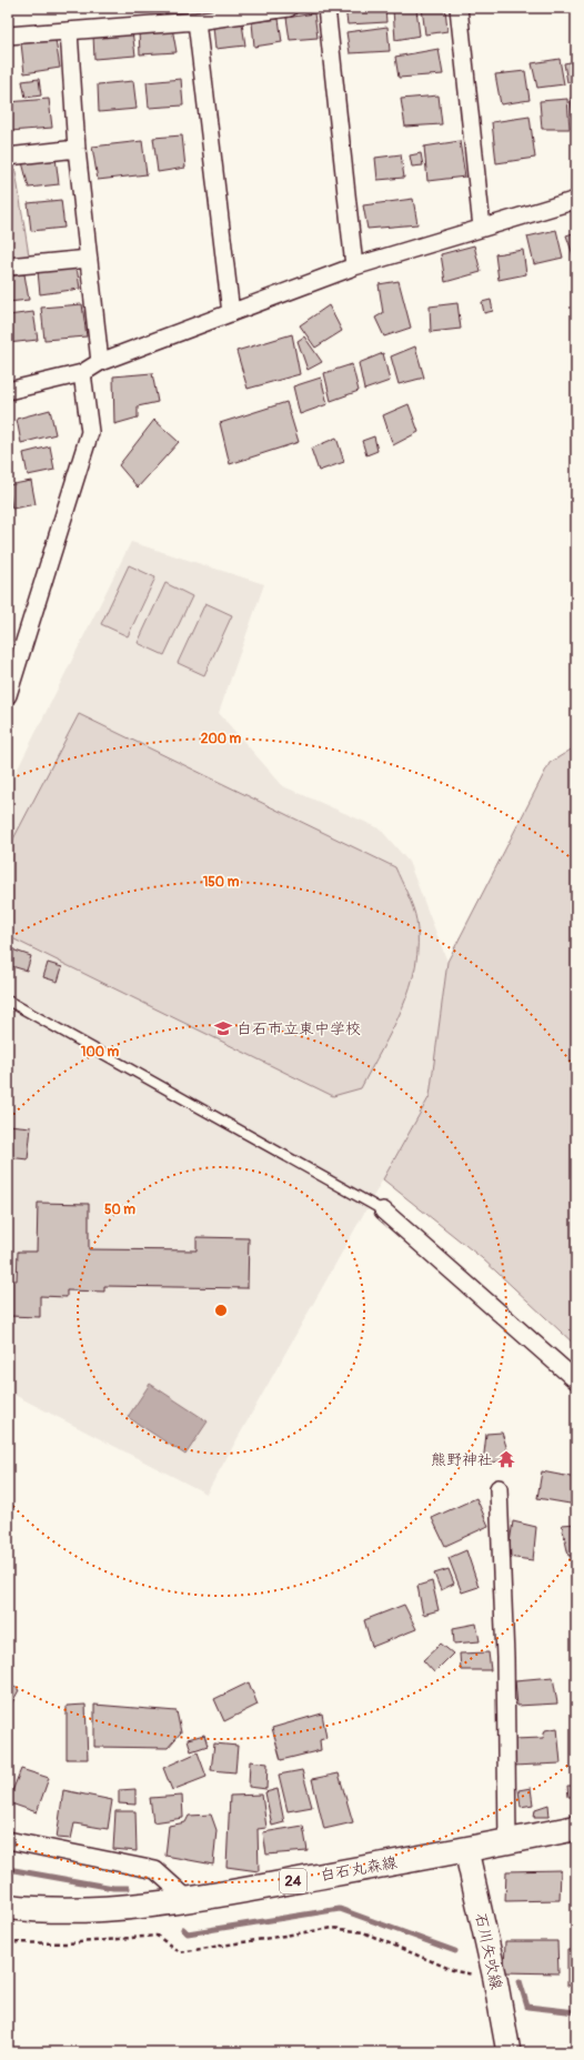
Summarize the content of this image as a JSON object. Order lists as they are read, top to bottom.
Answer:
{
  "streets": {
    "main road": ["白石丸森線", "24", "石川矢吹線"]
  },
  "crossings": [
    ["白石丸森線", "石川矢吹線"]
  ],
  "places": {
    "school or university": ["白石市立東中学校"],
    "temple": ["熊野神社"]
  },
  "rings": [
    "200 m",
    "150 m",
    "100 m",
    "50 m"
  ]
}
